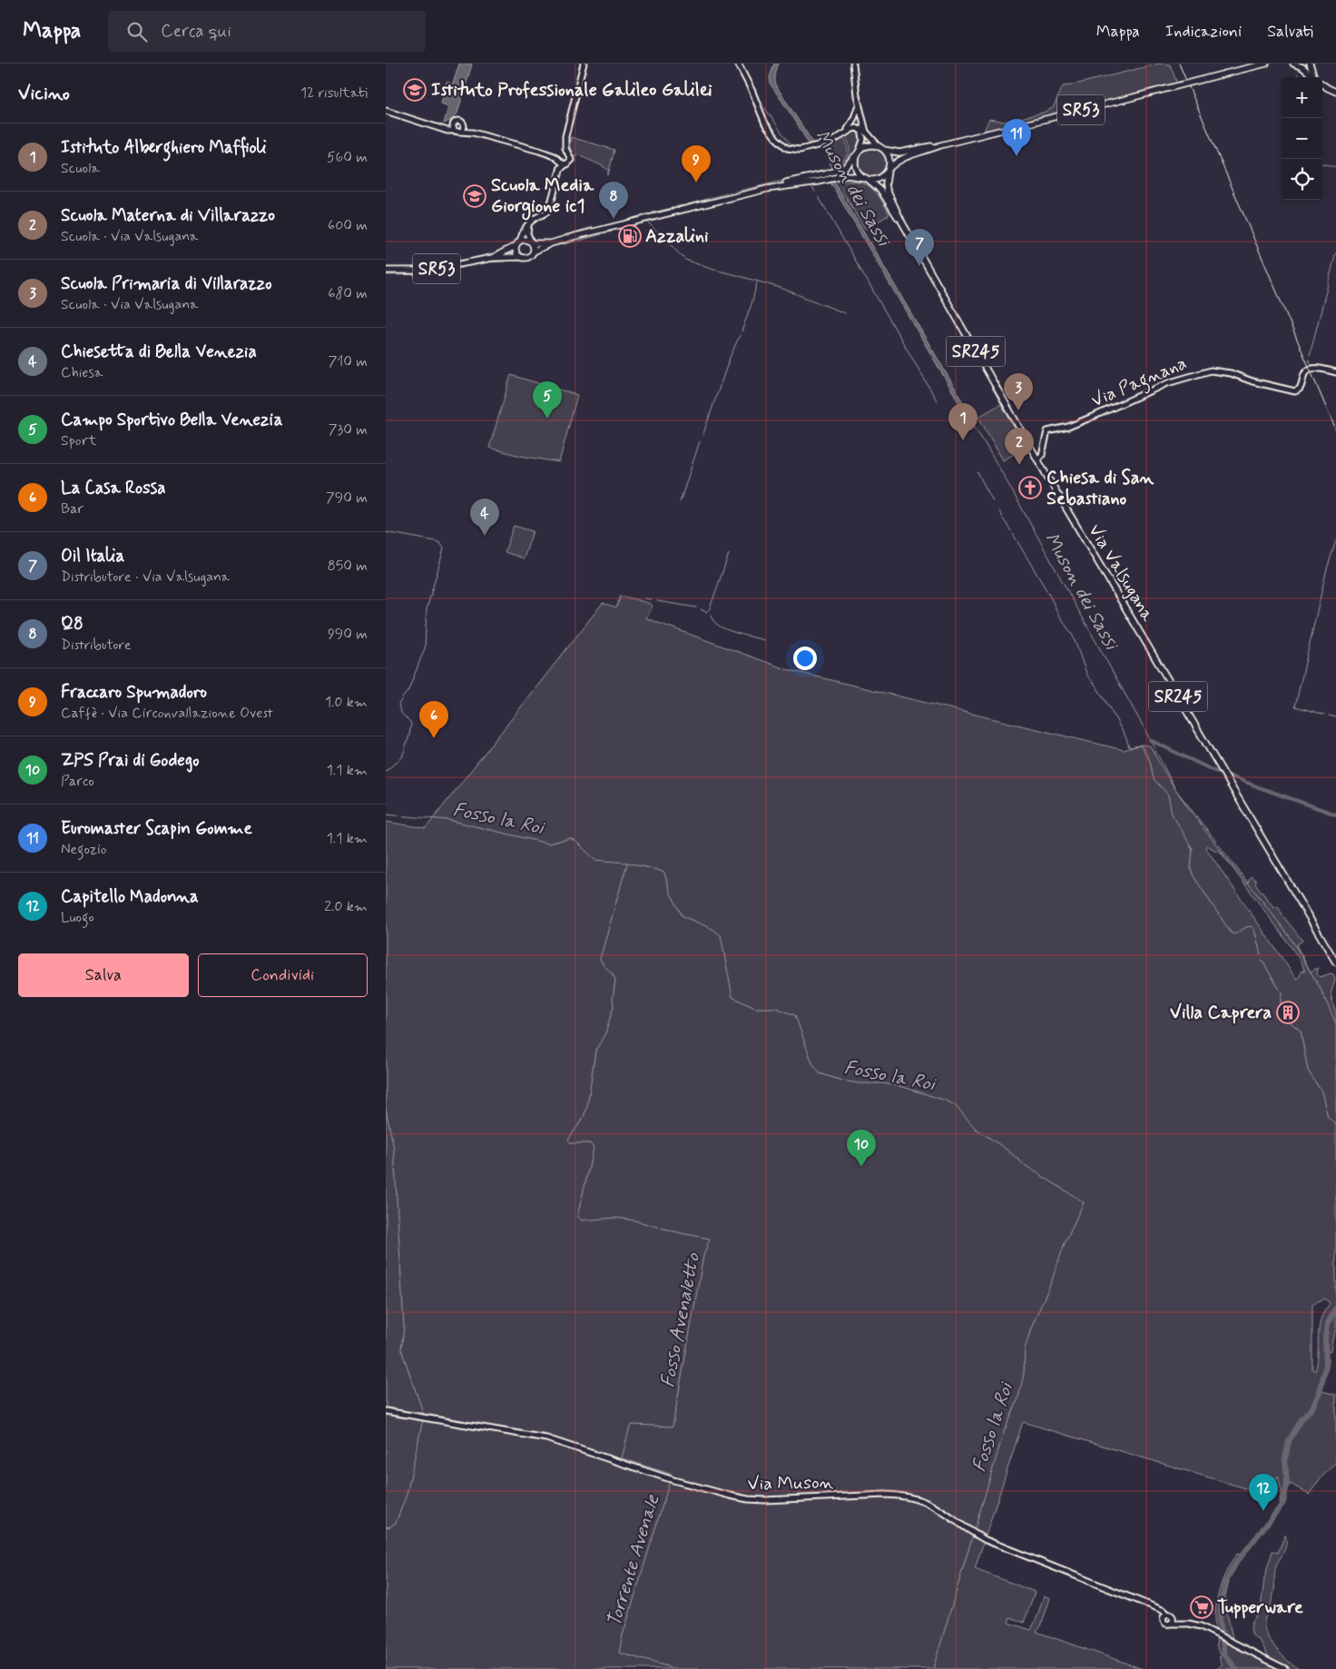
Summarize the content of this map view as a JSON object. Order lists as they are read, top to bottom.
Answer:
{
  "streets": {
    "main road": [
      "SR53",
      "SR245",
      "Via Pagnana",
      "Via Valsugana",
      "Via Muson"
    ]
  },
  "crossings": [
    ["SR53", "Via Valsugana"],
    ["Via Pagnana", "Via Valsugana"]
  ],
  "water": [
    "Muson dei Sassi",
    "Fosso la Roi",
    "Fosso Avenaletto",
    "Torrente Avenale"
  ],
  "places": {
    "school or university": ["Istituto Professionale Galileo Galilei", "Scuola Media Giorgione ic1"],
    "fuel station": ["Azzalini"],
    "church": ["Chiesa di San Sebastiano"],
    "building": ["Villa Caprera"],
    "supermarket": ["Tupperware"]
  },
  "page": {
    "header": "Mappa",
    "search": "Cerca qui",
    "nav": ["Mappa", "Indicazioni", "Salvati"],
    "heading": ["Vicino", "12 risultati"],
    "map_buttons": ["+", "−"],
    "pins": [
      "11",
      "9",
      "8",
      "7",
      "3",
      "5",
      "1",
      "2",
      "4",
      "6",
      "10",
      "12"
    ],
    "list": [
      {
        "mark": "1",
        "name": "Istituto Alberghiero Maffioli",
        "note": "Scuola",
        "value": "560 m"
      },
      {
        "mark": "2",
        "name": "Scuola Materna di Villarazzo",
        "note": "Scuola · Via Valsugana",
        "value": "600 m"
      },
      {
        "mark": "3",
        "name": "Scuola Primaria di Villarazzo",
        "note": "Scuola · Via Valsugana",
        "value": "680 m"
      },
      {
        "mark": "4",
        "name": "Chiesetta di Bella Venezia",
        "note": "Chiesa",
        "value": "710 m"
      },
      {
        "mark": "5",
        "name": "Campo Sportivo Bella Venezia",
        "note": "Sport",
        "value": "730 m"
      },
      {
        "mark": "6",
        "name": "La Casa Rossa",
        "note": "Bar",
        "value": "790 m"
      },
      {
        "mark": "7",
        "name": "Oil Italia",
        "note": "Distributore · Via Valsugana",
        "value": "850 m"
      },
      {
        "mark": "8",
        "name": "Q8",
        "note": "Distributore",
        "value": "990 m"
      },
      {
        "mark": "9",
        "name": "Fraccaro Spumadoro",
        "note": "Caffè · Via Circonvallazione Ovest",
        "value": "1.0 km"
      },
      {
        "mark": "10",
        "name": "ZPS Prai di Godego",
        "note": "Parco",
        "value": "1.1 km"
      },
      {
        "mark": "11",
        "name": "Euromaster Scapin Gomme",
        "note": "Negozio",
        "value": "1.1 km"
      },
      {
        "mark": "12",
        "name": "Capitello Madonna",
        "note": "Luogo",
        "value": "2.0 km"
      }
    ],
    "buttons": ["Salva", "Condividi"]
  }
}
